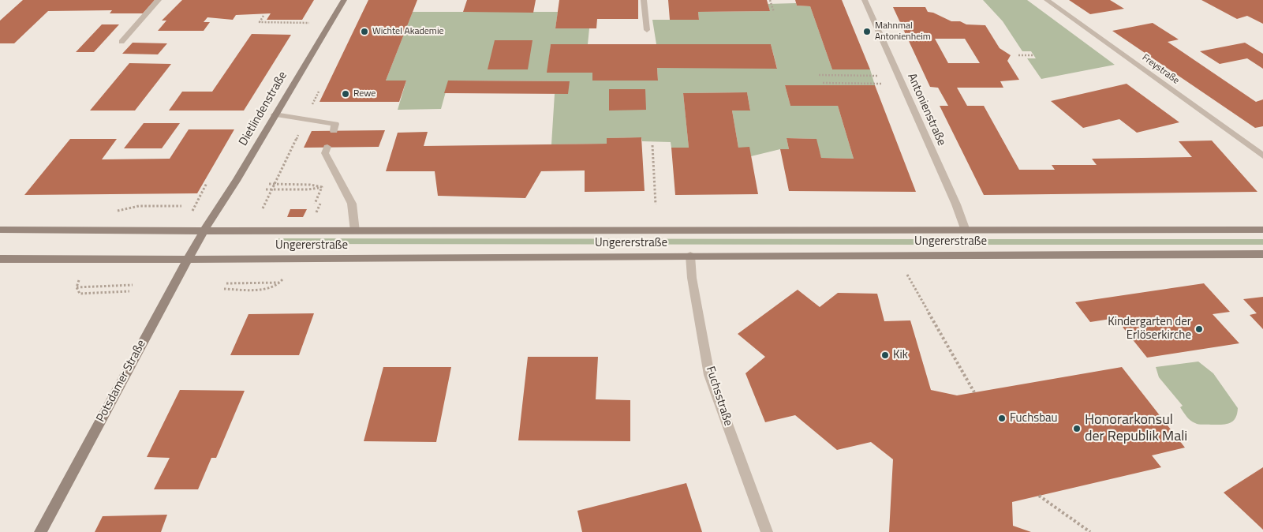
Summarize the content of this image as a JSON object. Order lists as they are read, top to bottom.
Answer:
{
  "streets": {
    "main road": ["Dietlindenstraße", "Ungererstraße", "Potsdamer Straße"],
    "street": ["Freystraße", "Antonienstraße", "Fuchsstraße"]
  },
  "crossings": [
    ["Dietlindenstraße", "Ungererstraße"],
    ["Dietlindenstraße", "Potsdamer Straße"],
    ["Antonienstraße", "Ungererstraße"],
    ["Ungererstraße", "Potsdamer Straße"],
    ["Ungererstraße", "Fuchsstraße"]
  ],
  "places": [
    "Wichtel Akademie",
    "Mahnmal Antonienheim",
    "Rewe",
    "Kindergarten der Erlöserkirche",
    "Kik",
    "Fuchsbau",
    "Honorarkonsul der Republik Mali"
  ]
}
